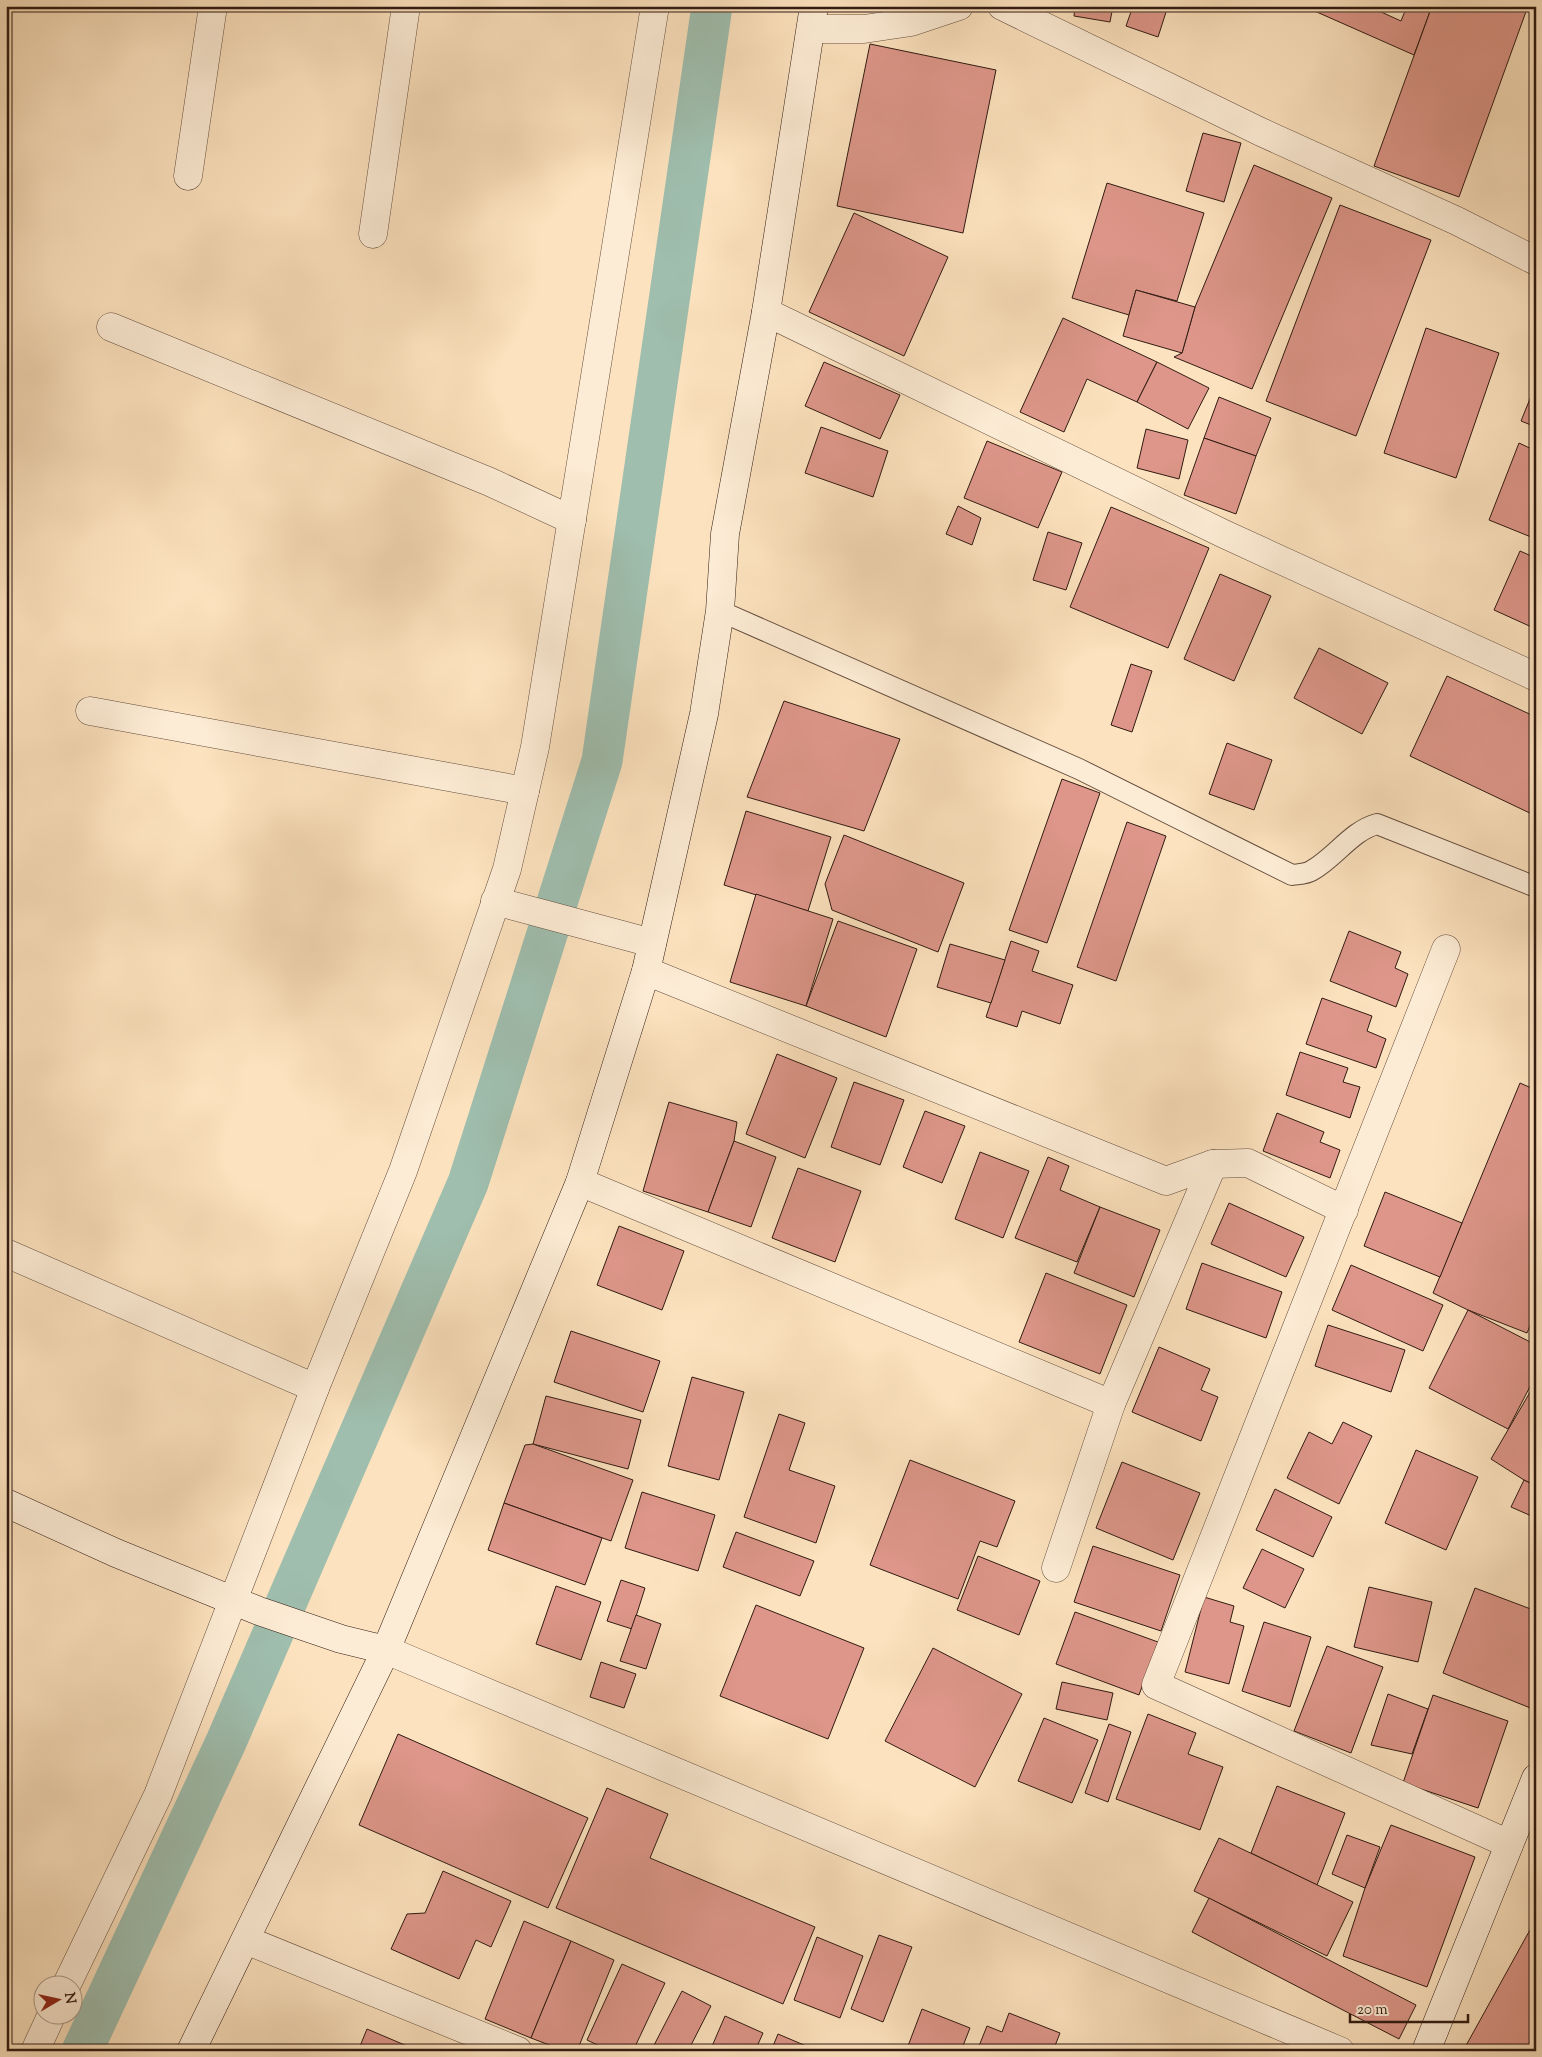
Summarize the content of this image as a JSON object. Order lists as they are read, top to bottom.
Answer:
{
  "scale_bar": "20 m",
  "north": "right"
}
